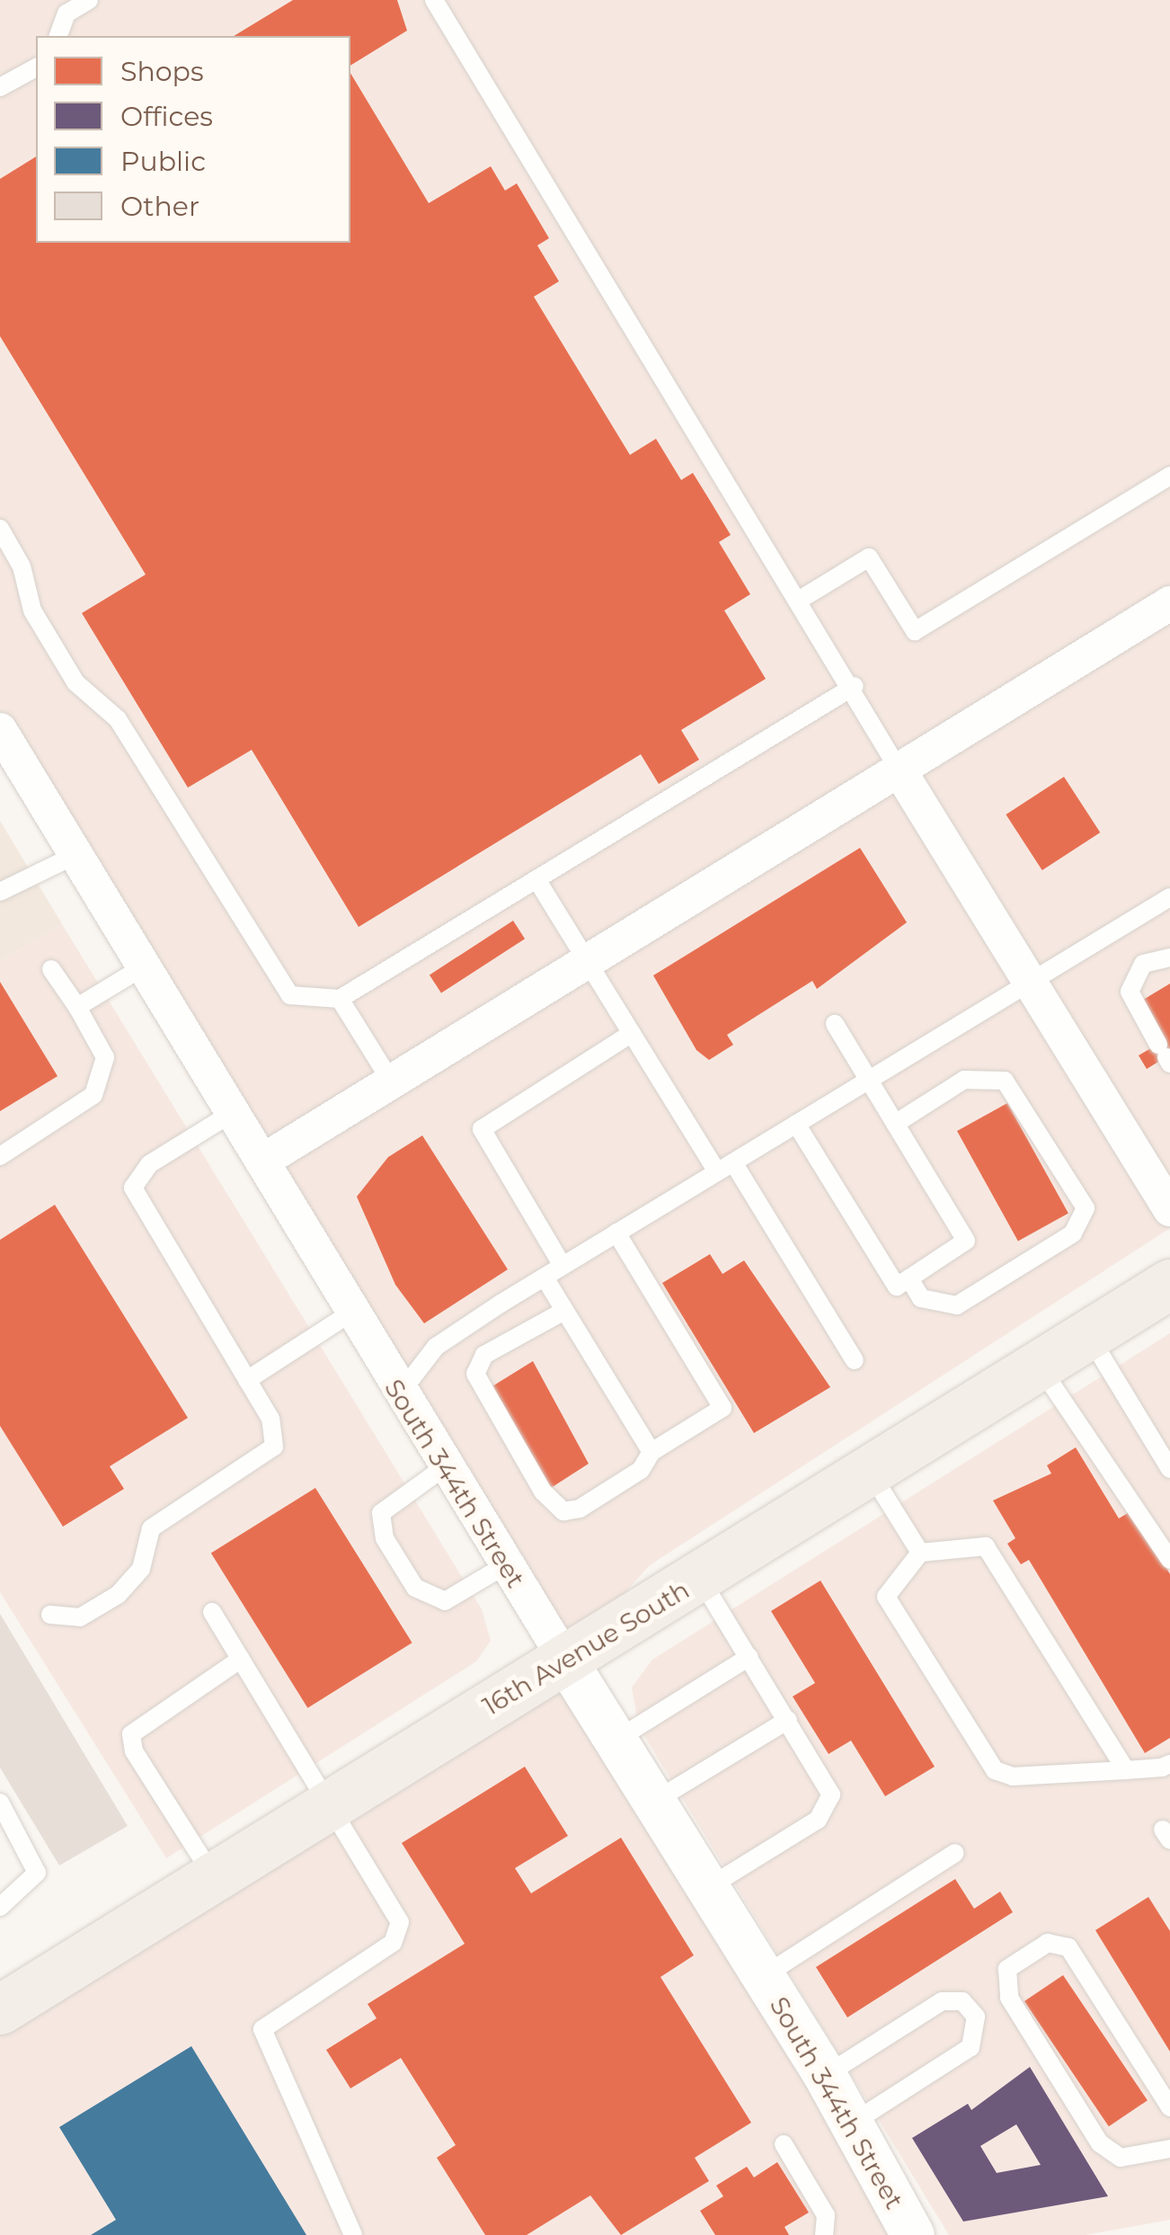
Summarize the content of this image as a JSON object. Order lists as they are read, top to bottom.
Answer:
{
  "streets": {
    "main road": ["16th Avenue South"],
    "street": ["South 344th Street"]
  },
  "crossings": [
    ["South 344th Street", "16th Avenue South"]
  ],
  "legend": [
    "Shops",
    "Offices",
    "Public",
    "Other"
  ]
}
